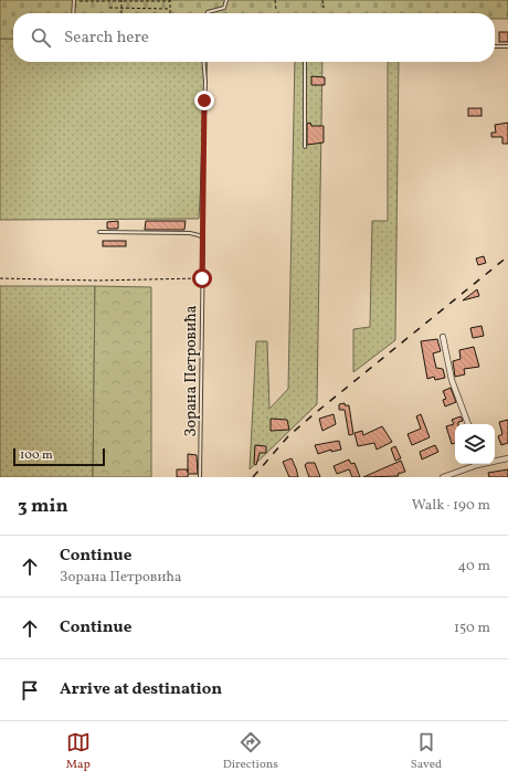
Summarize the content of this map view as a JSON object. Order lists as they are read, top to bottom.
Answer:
{
  "streets": {
    "lane": ["Зорана Петровића"]
  },
  "scale_bar": "100 m",
  "page": {
    "search": "Search here",
    "scale": "100 m",
    "heading": ["3 min", "Walk · 190 m"],
    "list": [
      ["Continue", "Зорана Петровића", "40 m"],
      ["Continue", "150 m"],
      "Arrive at destination"
    ],
    "nav": ["Map", "Directions", "Saved"]
  }
}
